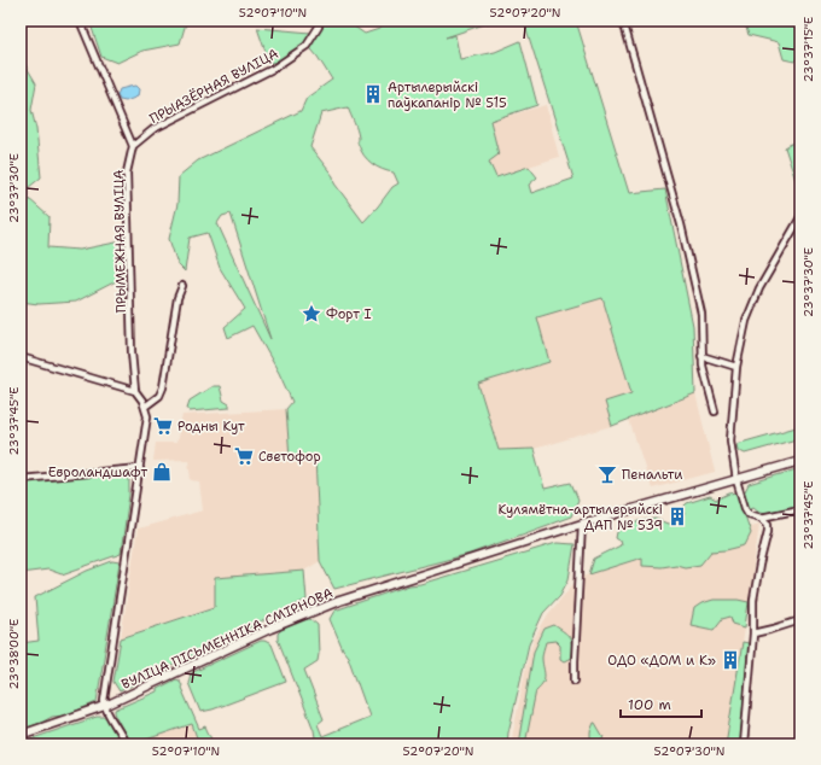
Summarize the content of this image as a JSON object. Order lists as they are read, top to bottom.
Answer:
{
  "streets": {
    "main road": ["ВУЛІЦА ПІСЬМЕННІКА СМІРНОВА"],
    "street": ["ПРЫАЗЁРНАЯ ВУЛІЦА", "ПРЫМЕЖНАЯ ВУЛІЦА"]
  },
  "crossings": [
    ["ПРЫАЗЁРНАЯ ВУЛІЦА", "ПРЫМЕЖНАЯ ВУЛІЦА"]
  ],
  "places": {
    "building": ["Артылерыйскі паўкапанір № 515", "Кулямётна-артылерыйскі ДАП № 539", "ОДО «ДОМ и К»"],
    "place": ["Форт I"],
    "supermarket": ["Родны Кут", "Светофор"],
    "shop": ["Евроландшафт"],
    "bar": ["Пенальти"]
  },
  "scale_bar": "100 m",
  "coordinates": [
    "52°07'10\"N",
    "52°07'20\"N",
    "23°37'15\"E",
    "23°37'30\"E",
    "23°37'45\"E",
    "23°38'00\"E",
    "52°07'30\"N"
  ]
}
